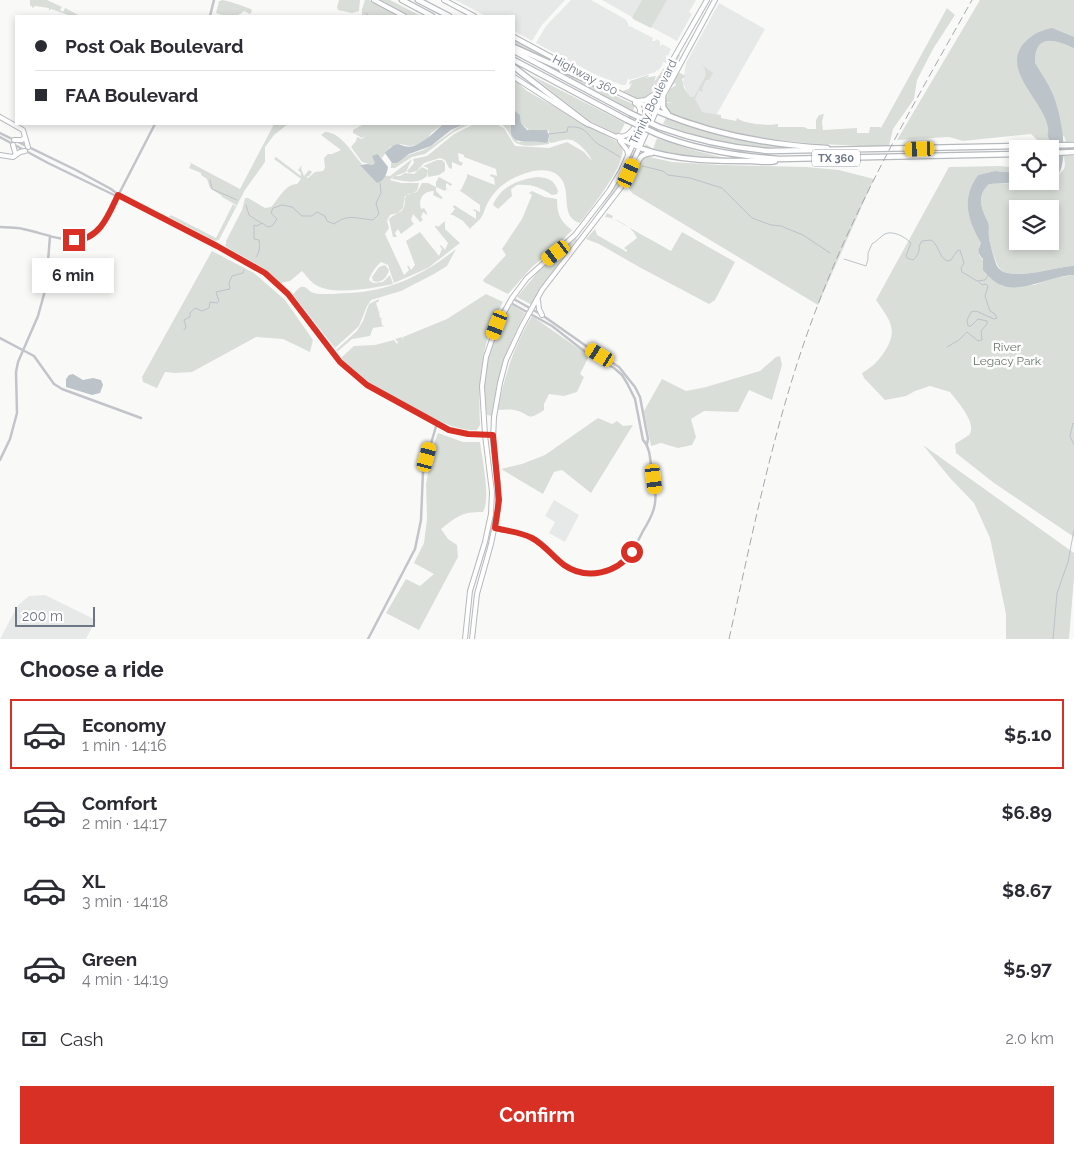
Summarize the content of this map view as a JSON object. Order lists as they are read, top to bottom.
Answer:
{
  "streets": {
    "highway": ["TX 360"],
    "main road": ["Highway 360", "Trinity Boulevard"]
  },
  "crossings": [
    ["Highway 360", "Trinity Boulevard"]
  ],
  "parks": ["River Legacy Park"],
  "scale_bar": "200 m",
  "page": {
    "banner": ["Post Oak Boulevard", "FAA Boulevard"],
    "bubble": "6 min",
    "scale": "200 m",
    "heading": "Choose a ride",
    "list": [
      {
        "name": "Economy",
        "note": "1 min · 14:16",
        "value": "$5.10"
      },
      {
        "name": "Comfort",
        "note": "2 min · 14:17",
        "value": "$6.89"
      },
      {
        "name": "XL",
        "note": "3 min · 14:18",
        "value": "$8.67"
      },
      {
        "name": "Green",
        "note": "4 min · 14:19",
        "value": "$5.97"
      }
    ],
    "pay": ["Cash", "2.0 km"],
    "buttons": "Confirm"
  }
}
